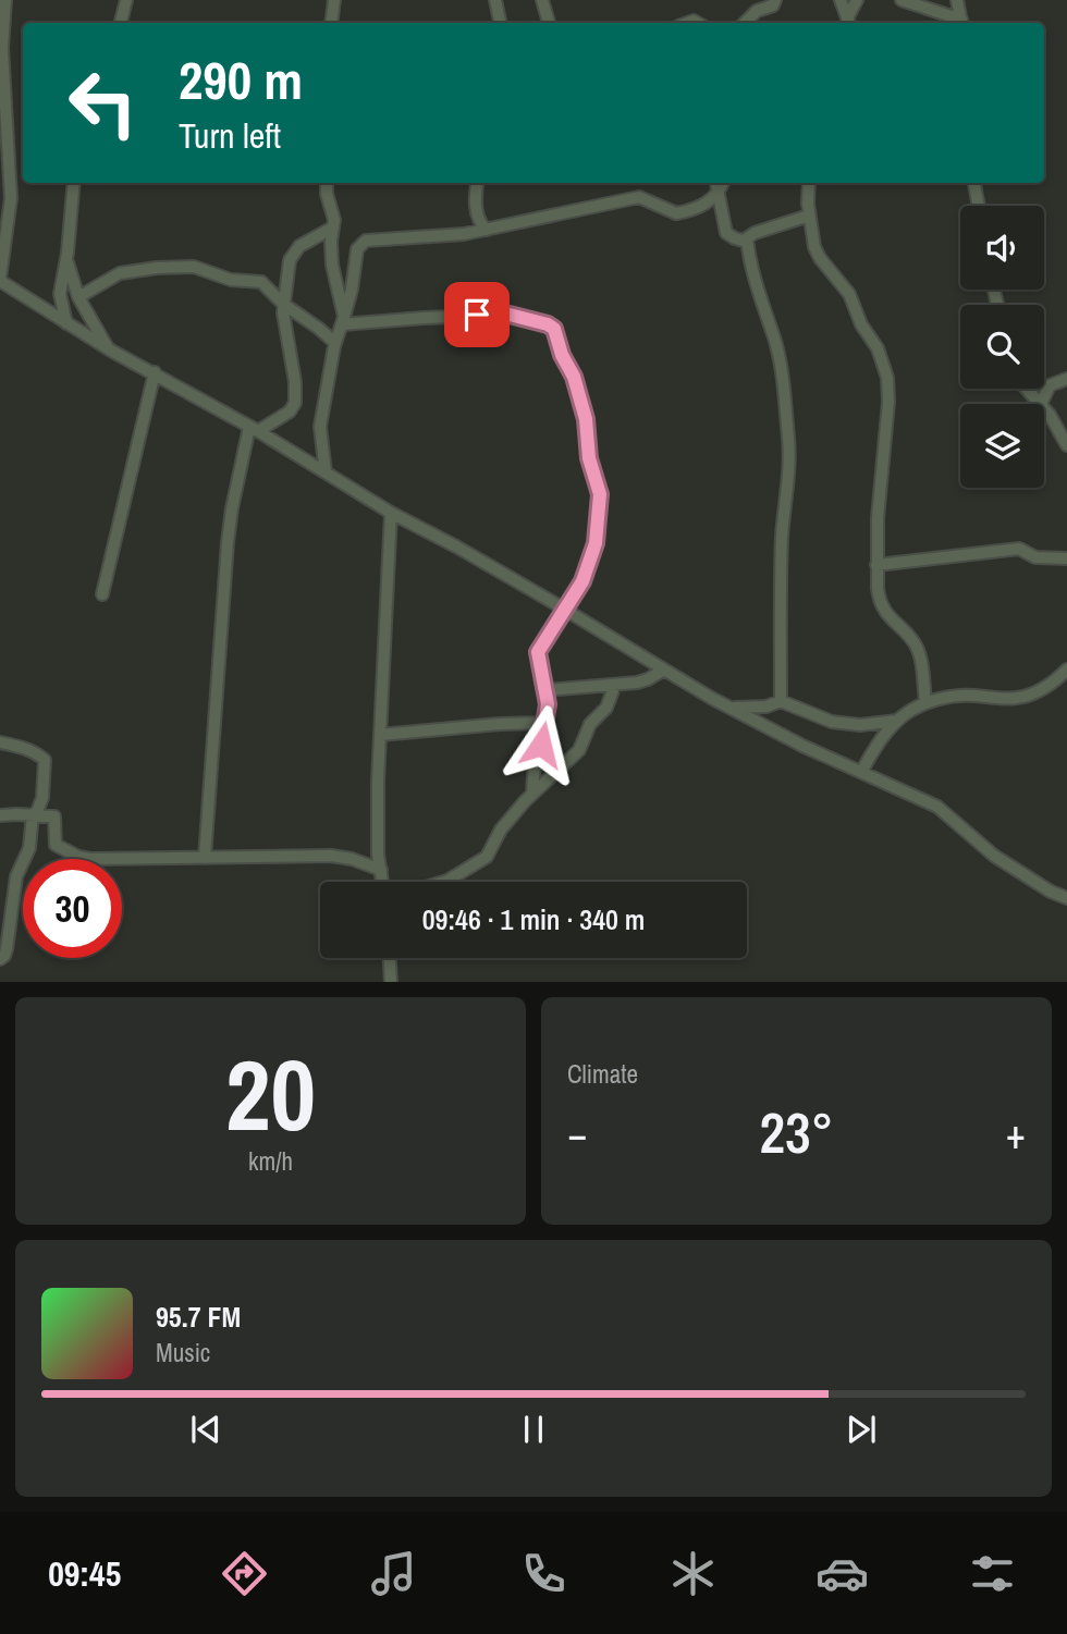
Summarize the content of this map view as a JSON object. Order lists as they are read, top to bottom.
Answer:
{
  "page": {
    "turn": ["290 m", "Turn left"],
    "limit": "30",
    "trip": "09:46 · 1 min · 340 m",
    "tile": [
      ["20", "km/h"],
      "Climate"
    ],
    "heat": ["−", "23°", "+"],
    "song": ["95.7 FM", "Music"],
    "tabs": "09:45"
  }
}
